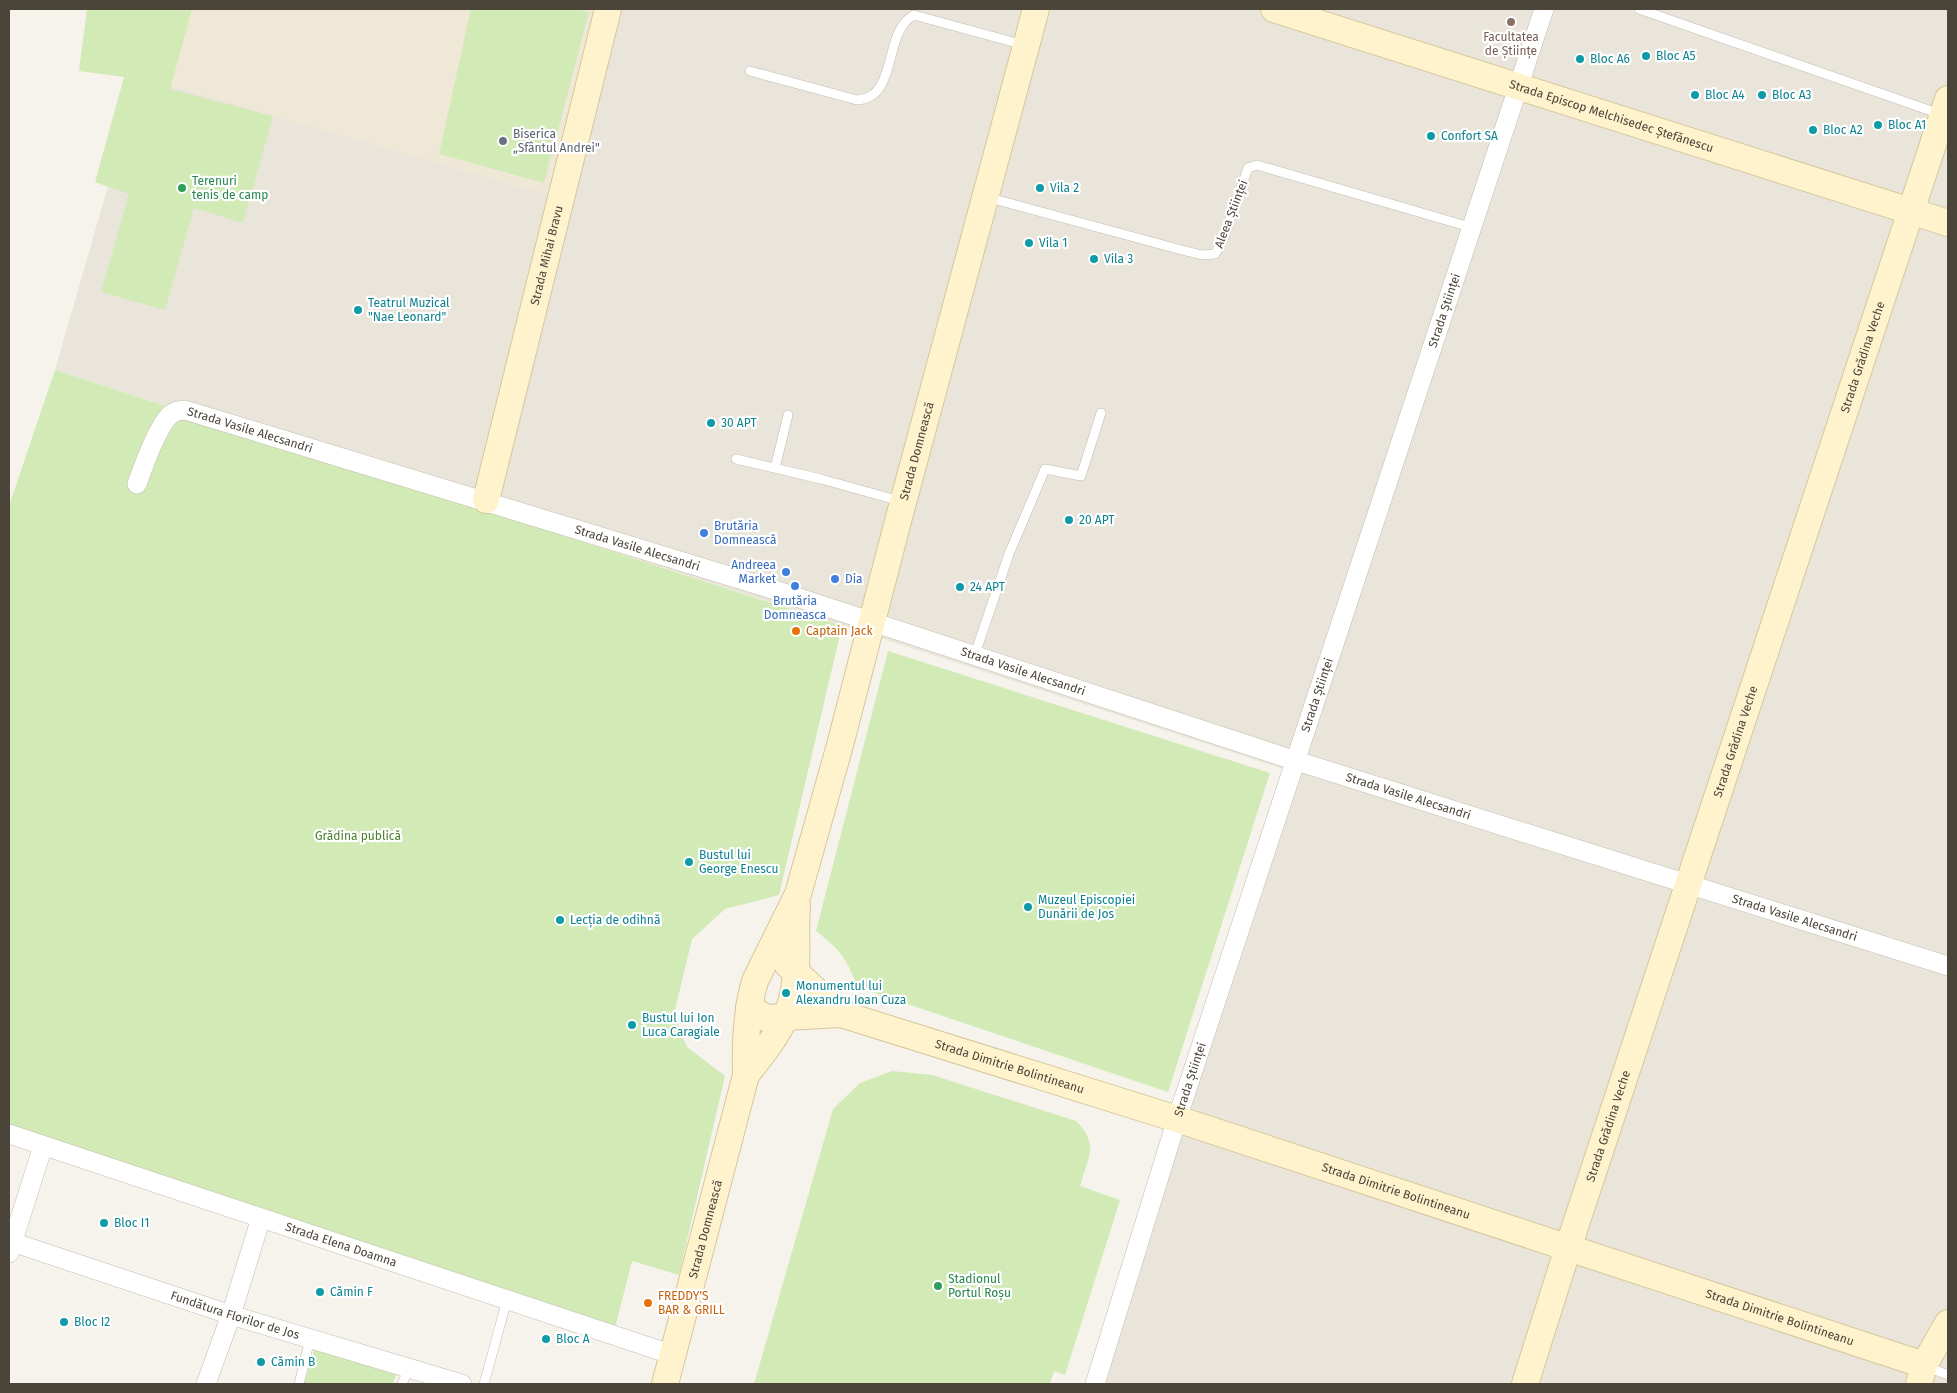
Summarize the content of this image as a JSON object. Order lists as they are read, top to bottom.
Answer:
{
  "streets": {
    "street": [
      "Strada Episcop Melchisedec Ștefănescu",
      "Strada Mihai Bravu",
      "Strada Științei",
      "Strada Grădina Veche",
      "Strada Vasile Alecsandri",
      "Strada Domnească",
      "Strada Dimitrie Bolintineanu",
      "Strada Elena Doamna",
      "Fundătura Florilor de Jos"
    ],
    "lane": ["Aleea Științei"]
  },
  "crossings": [
    ["Strada Episcop Melchisedec Ștefănescu", "Strada Științei"],
    ["Strada Episcop Melchisedec Ștefănescu", "Strada Grădina Veche"],
    ["Aleea Științei", "Strada Științei"],
    ["Aleea Științei", "Strada Domnească"],
    ["Strada Mihai Bravu", "Strada Vasile Alecsandri"],
    ["Strada Științei", "Strada Vasile Alecsandri"],
    ["Strada Științei", "Strada Dimitrie Bolintineanu"],
    ["Strada Grădina Veche", "Strada Vasile Alecsandri"],
    ["Strada Grădina Veche", "Strada Dimitrie Bolintineanu"],
    ["Strada Vasile Alecsandri", "Strada Domnească"],
    ["Strada Domnească", "Strada Dimitrie Bolintineanu"],
    ["Strada Domnească", "Strada Elena Doamna"]
  ],
  "parks": ["Grădina publică"],
  "places": [
    "Facultatea de Științe",
    "Bloc A5",
    "Bloc A6",
    "Bloc A4",
    "Bloc A3",
    "Bloc A1",
    "Bloc A2",
    "Confort SA",
    "Biserica „Sfântul Andrei\"",
    "Terenuri tenis de camp",
    "Vila 2",
    "Vila 1",
    "Vila 3",
    "Teatrul Muzical \"Nae Leonard\"",
    "30 APT",
    "20 APT",
    "Brutăria Domnească",
    "Andreea Market",
    "Dia",
    "Brutăria Domneasca",
    "24 APT",
    "Captain Jack",
    "Bustul lui George Enescu",
    "Muzeul Episcopiei Dunării de Jos",
    "Lecția de odihnă",
    "Monumentul lui Alexandru Ioan Cuza",
    "Bustul lui Ion Luca Caragiale",
    "Bloc I1",
    "Stadionul Portul Roșu",
    "Cămin F",
    "FREDDY'S BAR & GRILL",
    "Bloc I2",
    "Bloc A",
    "Cămin B"
  ]
}
